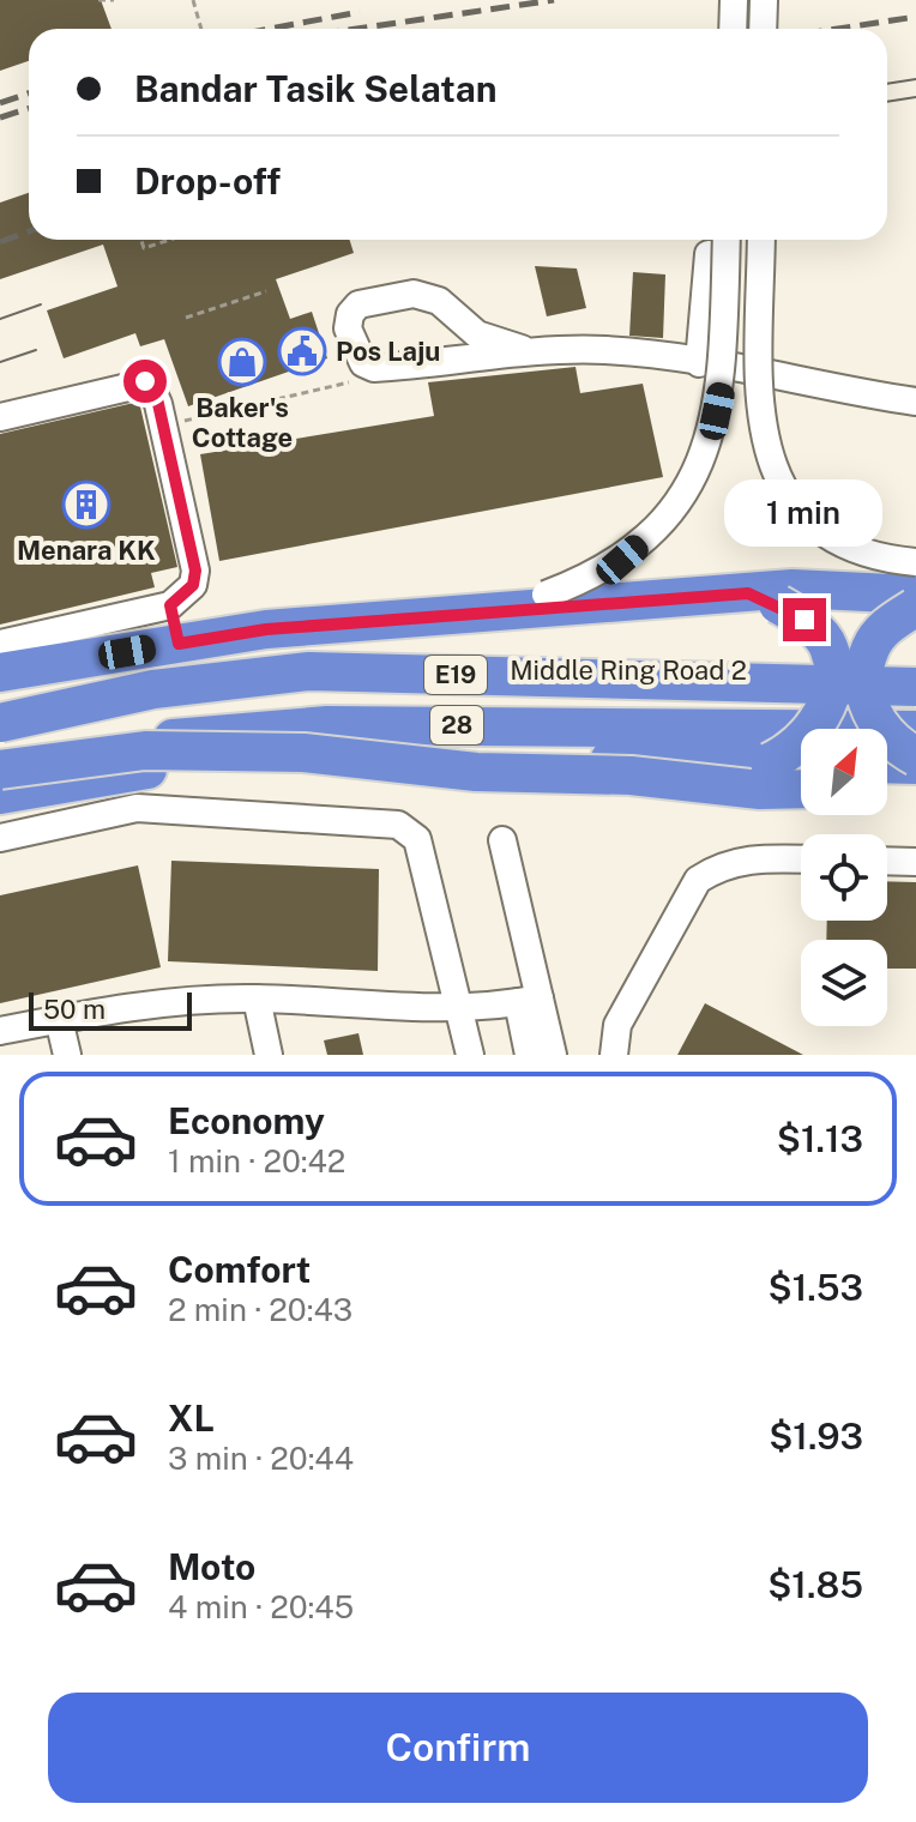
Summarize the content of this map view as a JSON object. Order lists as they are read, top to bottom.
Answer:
{
  "streets": {
    "highway": ["Middle Ring Road 2", "E19", "28"]
  },
  "crossings": [
    ["Middle Ring Road 2", "E19"]
  ],
  "places": {
    "public building": ["Pos Laju"],
    "shop": ["Baker's Cottage"],
    "building": ["Menara KK"]
  },
  "scale_bar": "50 m",
  "north": "top right",
  "page": {
    "banner": ["Bandar Tasik Selatan", "Drop-off"],
    "bubble": "1 min",
    "scale": "50 m",
    "list": [
      {
        "name": "Economy",
        "note": "1 min · 20:42",
        "value": "$1.13"
      },
      {
        "name": "Comfort",
        "note": "2 min · 20:43",
        "value": "$1.53"
      },
      {
        "name": "XL",
        "note": "3 min · 20:44",
        "value": "$1.93"
      },
      {
        "name": "Moto",
        "note": "4 min · 20:45",
        "value": "$1.85"
      }
    ],
    "buttons": "Confirm"
  }
}
